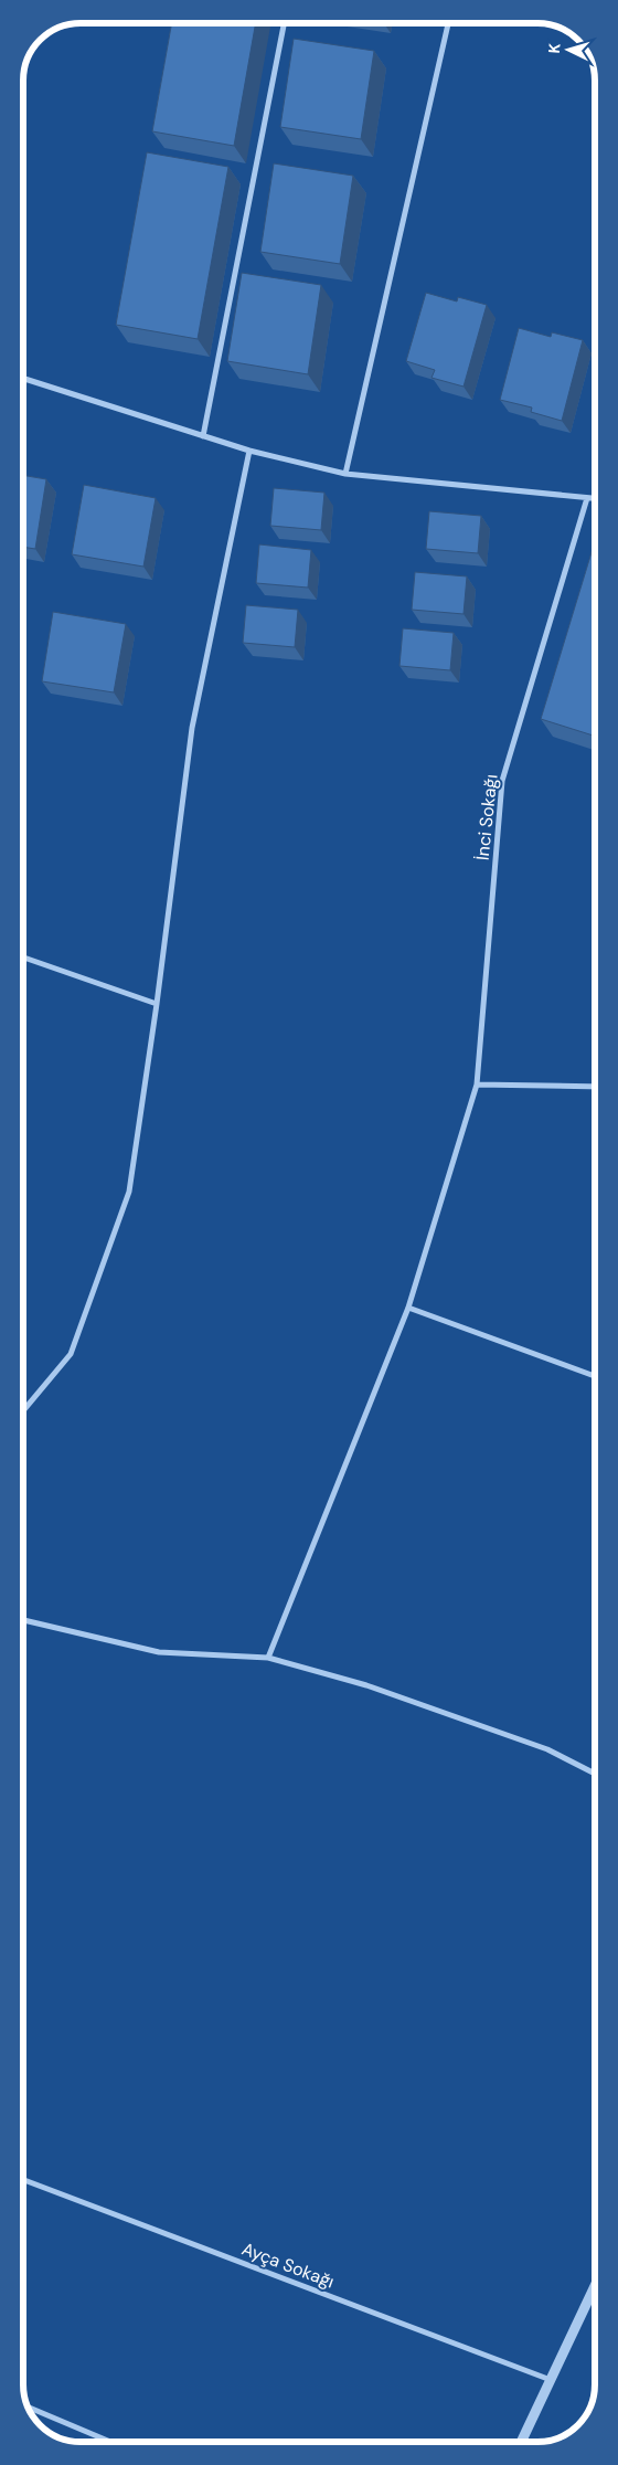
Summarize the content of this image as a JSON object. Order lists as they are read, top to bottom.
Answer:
{
  "streets": {
    "street": ["İnci Sokağı", "Ayça Sokağı"]
  },
  "north": "left"
}
